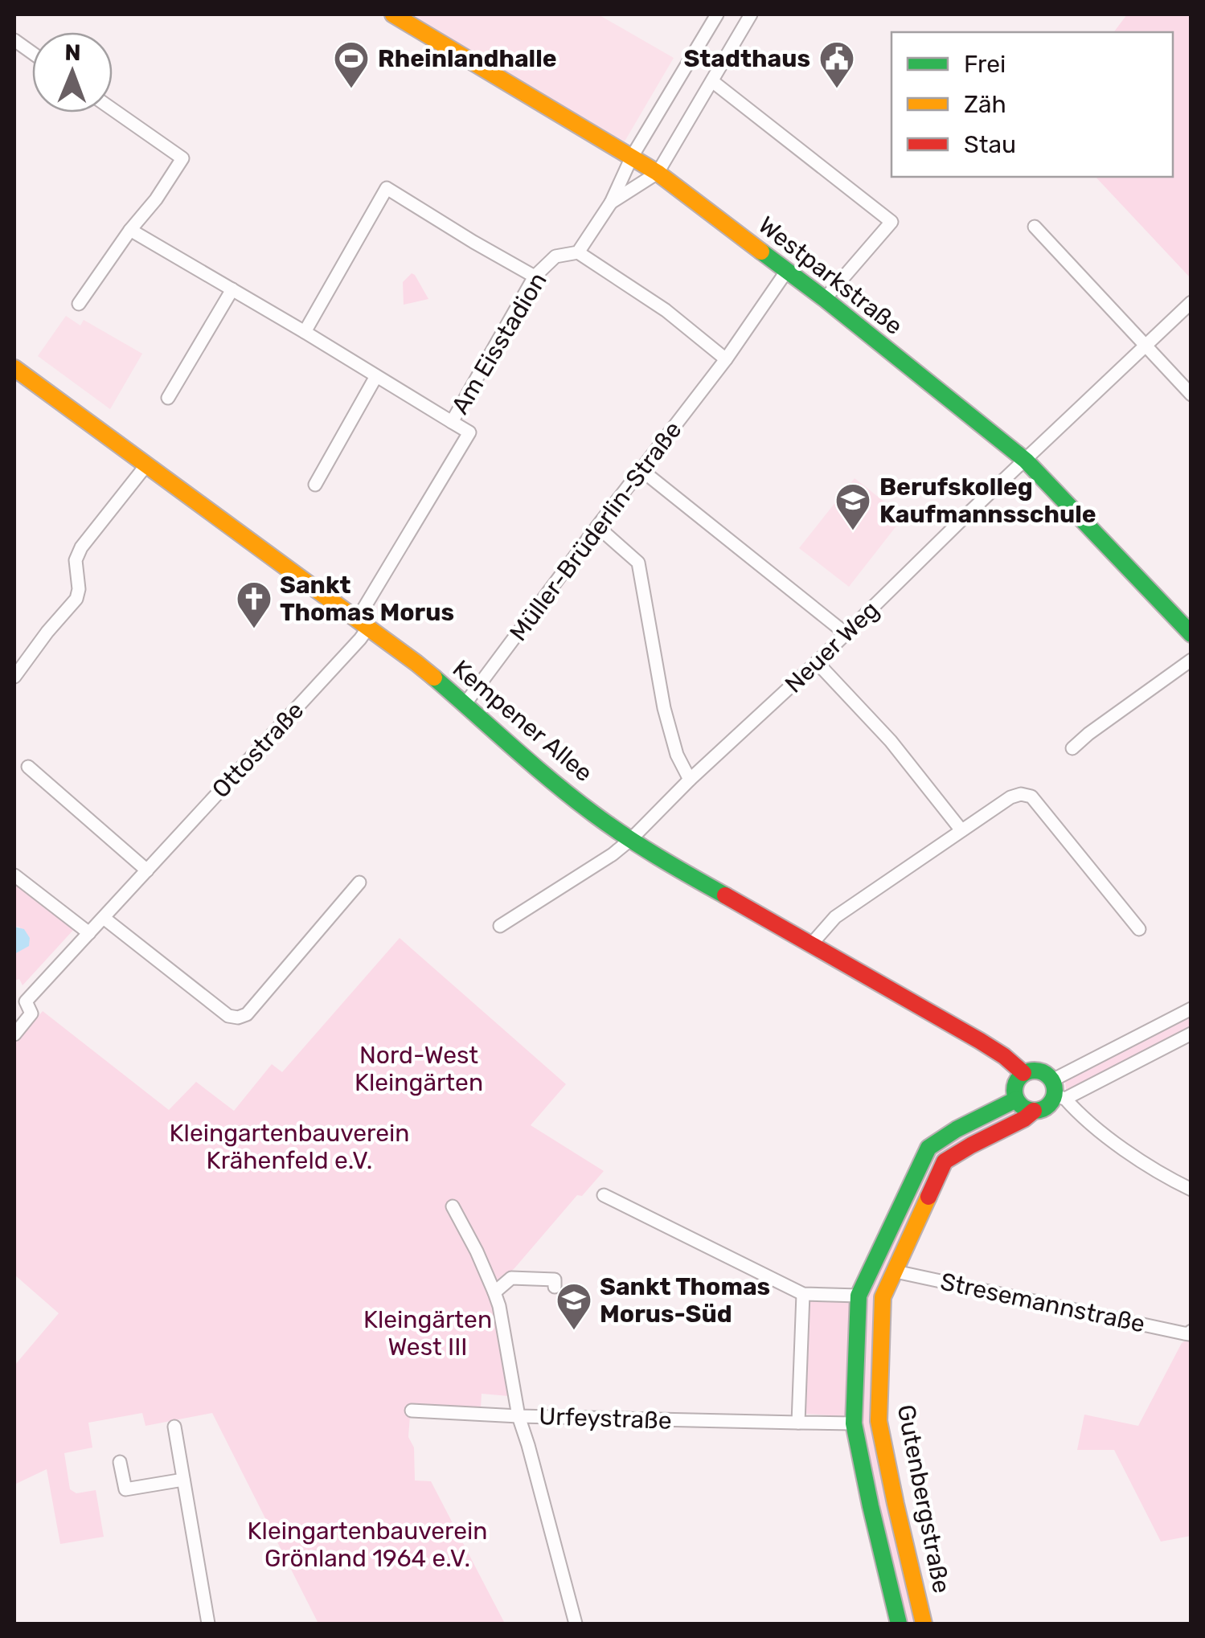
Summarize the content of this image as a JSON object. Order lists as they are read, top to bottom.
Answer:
{
  "streets": {
    "street": [
      "Westparkstraße",
      "Am Eisstadion",
      "Müller-Brüderlin-Straße",
      "Neuer Weg",
      "Kempener Allee",
      "Ottostraße",
      "Stresemannstraße",
      "Urfeystraße",
      "Gutenbergstraße"
    ]
  },
  "crossings": [
    ["Westparkstraße", "Müller-Brüderlin-Straße"],
    ["Westparkstraße", "Neuer Weg"],
    ["Am Eisstadion", "Kempener Allee"],
    ["Am Eisstadion", "Ottostraße"],
    ["Müller-Brüderlin-Straße", "Kempener Allee"],
    ["Neuer Weg", "Kempener Allee"],
    ["Kempener Allee", "Ottostraße"],
    ["Kempener Allee", "Gutenbergstraße"],
    ["Stresemannstraße", "Gutenbergstraße"],
    ["Urfeystraße", "Gutenbergstraße"]
  ],
  "parks": [
    "Nord-West Kleingärten",
    "Kleingartenbauverein Krähenfeld e.V.",
    "Kleingärten West III",
    "Kleingartenbauverein Grönland 1964 e.V."
  ],
  "places": {
    "sports": ["Rheinlandhalle"],
    "public building": ["Stadthaus"],
    "school or university": ["Berufskolleg Kaufmannsschule", "Sankt Thomas Morus-Süd"],
    "church": ["Sankt Thomas Morus"]
  },
  "legend": ["Frei", "Zäh", "Stau"],
  "north": "top"
}
